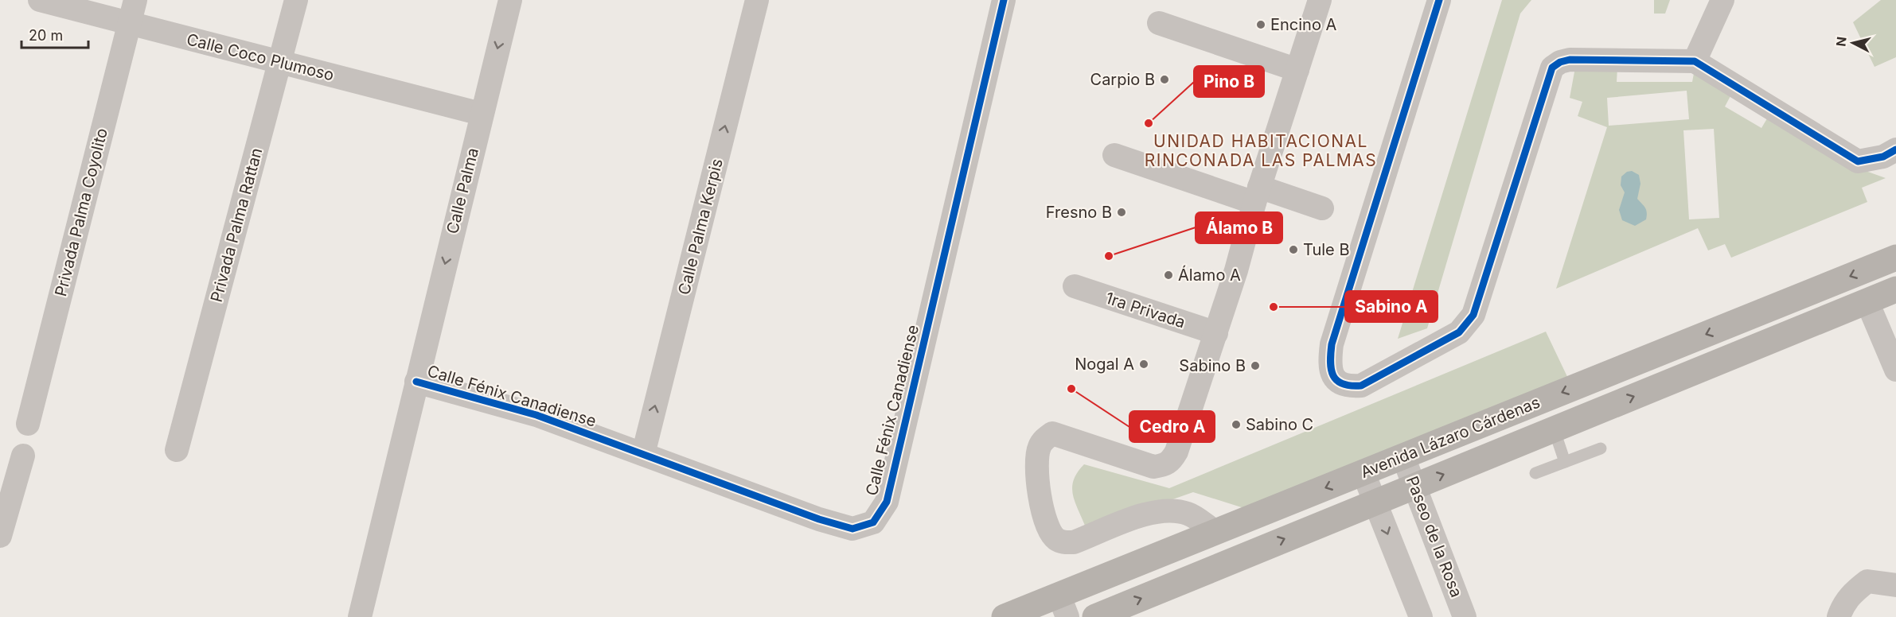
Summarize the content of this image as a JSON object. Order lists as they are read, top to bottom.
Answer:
{
  "streets": {
    "main road": ["Avenida Lázaro Cárdenas"],
    "street": [
      "Calle Coco Plumoso",
      "Calle Palma",
      "Privada Palma Coyolito",
      "Privada Palma Rattan",
      "Calle Palma Kerpis",
      "1ra Privada",
      "Calle Fénix Canadiense",
      "Paseo de la Rosa"
    ]
  },
  "crossings": [
    ["Calle Coco Plumoso", "Calle Palma"],
    ["Calle Coco Plumoso", "Privada Palma Coyolito"],
    ["Calle Coco Plumoso", "Privada Palma Rattan"],
    ["Calle Palma", "Calle Fénix Canadiense"],
    ["Calle Palma Kerpis", "Calle Fénix Canadiense"],
    ["Avenida Lázaro Cárdenas", "Paseo de la Rosa"]
  ],
  "one_way": ["Calle Palma", "Calle Palma Kerpis"],
  "districts": ["UNIDAD HABITACIONAL RINCONADA LAS PALMAS"],
  "places": [
    "Encino A",
    "Carpio B",
    "Pino B",
    "Fresno B",
    "Tule B",
    "Álamo B",
    "Álamo A",
    "Sabino A",
    "Nogal A",
    "Sabino B",
    "Cedro A",
    "Sabino C"
  ],
  "scale_bar": "20 m",
  "north": "left"
}
